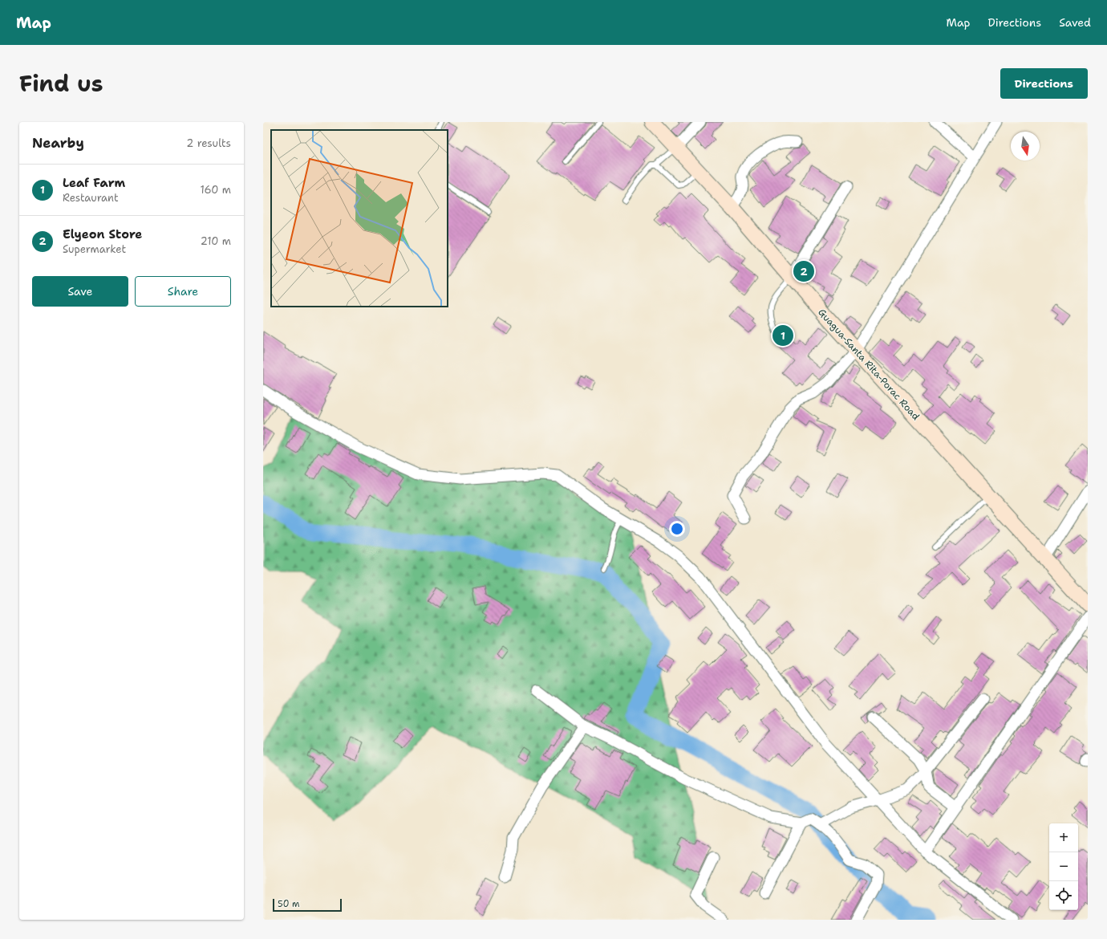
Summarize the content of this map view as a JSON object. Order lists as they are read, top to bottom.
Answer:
{
  "streets": {
    "main road": ["Guagua-Santa Rita-Porac Road"]
  },
  "scale_bar": "50 m",
  "north": "bottom",
  "page": {
    "header": "Map",
    "nav": ["Map", "Directions", "Saved"],
    "title": "Find us",
    "buttons": [
      "Directions",
      ["Save", "Share"]
    ],
    "heading": ["Nearby", "2 results"],
    "list": [
      {
        "mark": "1",
        "name": "Leaf Farm",
        "note": "Restaurant",
        "value": "160 m"
      },
      {
        "mark": "2",
        "name": "Elyeon Store",
        "note": "Supermarket",
        "value": "210 m"
      }
    ],
    "pins": ["2", "1"],
    "map_buttons": ["+", "−"],
    "scale": "50 m"
  }
}
